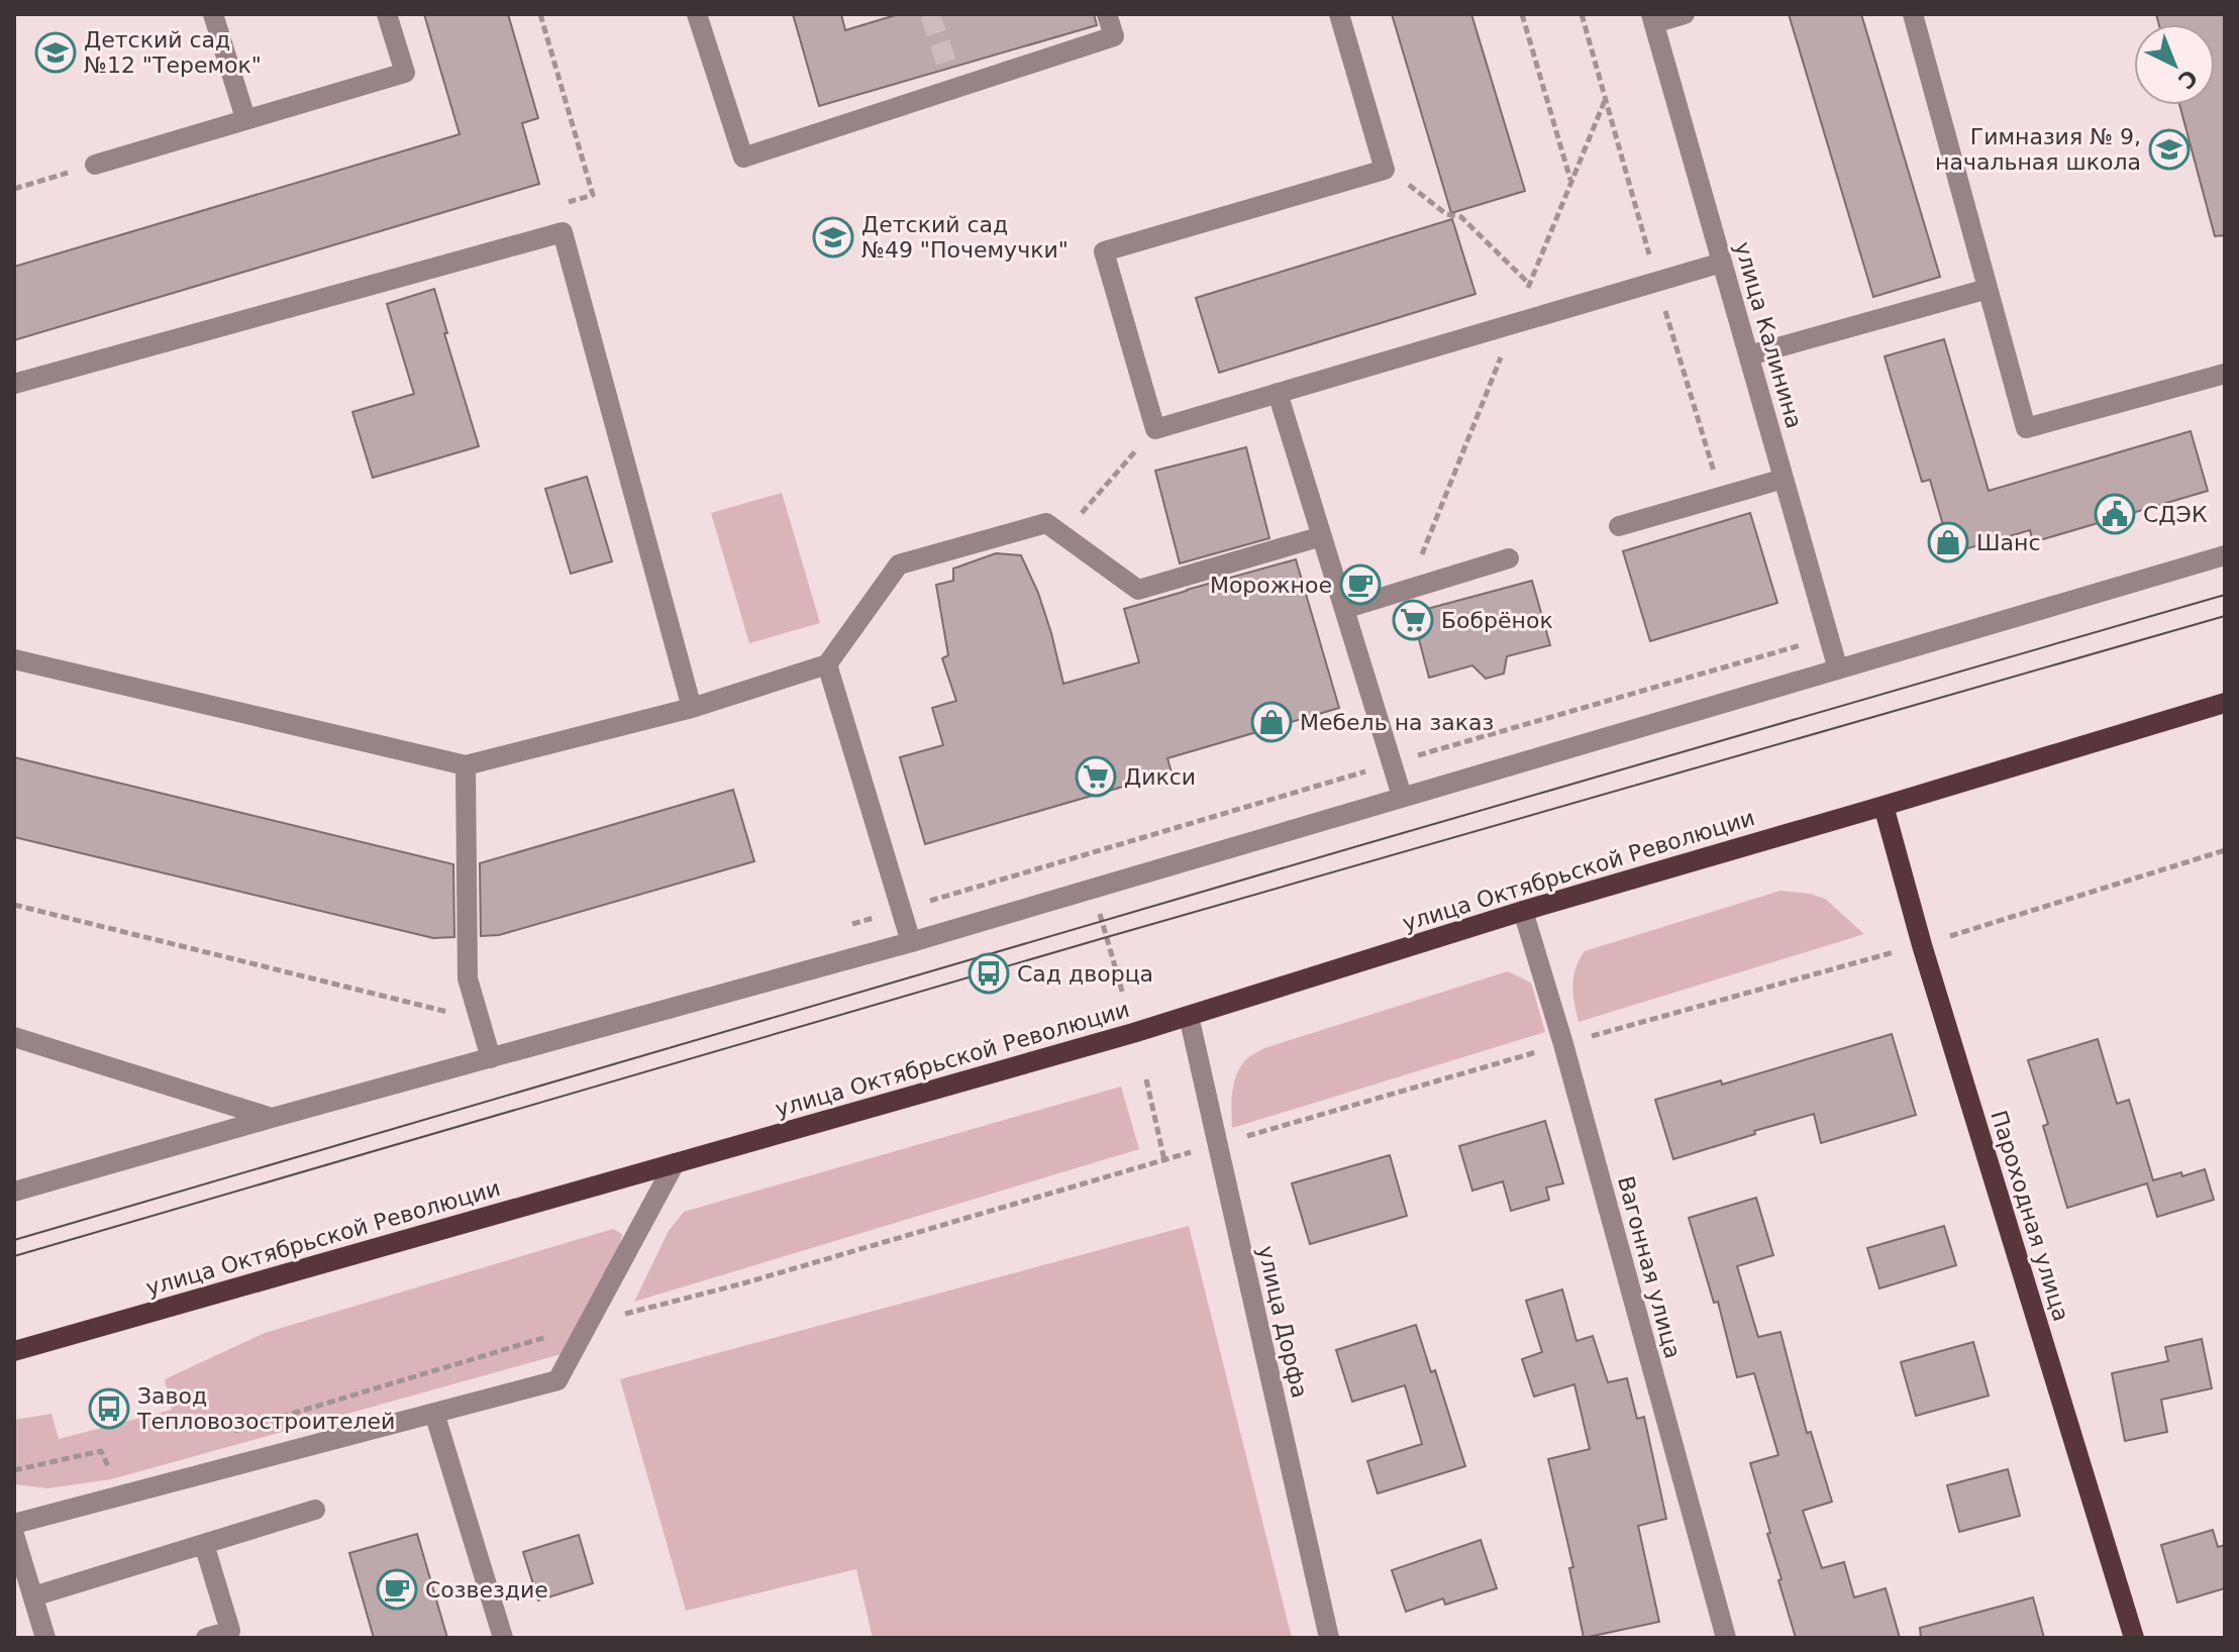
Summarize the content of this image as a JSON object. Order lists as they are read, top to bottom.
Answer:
{
  "streets": {
    "main road": ["улица Октябрьской Революции", "Пароходная улица"],
    "street": ["улица Калинина", "Вагонная улица", "улица Дорфа"]
  },
  "crossings": [
    ["улица Октябрьской Революции", "Пароходная улица"],
    ["улица Октябрьской Революции", "Вагонная улица"],
    ["улица Октябрьской Революции", "улица Дорфа"]
  ],
  "places": {
    "school or university": ["Детский сад №12 \"Теремок\"", "Гимназия № 9, начальная школа", "Детский сад №49 \"Почемучки\""],
    "public building": ["СДЭК"],
    "shop": ["Шанс", "Мебель на заказ"],
    "cafe": ["Морожное", "Созвездие"],
    "supermarket": ["Бобрёнок", "Дикси"],
    "bus stop": ["Сад дворца", "Завод Тепловозостроителей"]
  },
  "north": "bottom right"
}
